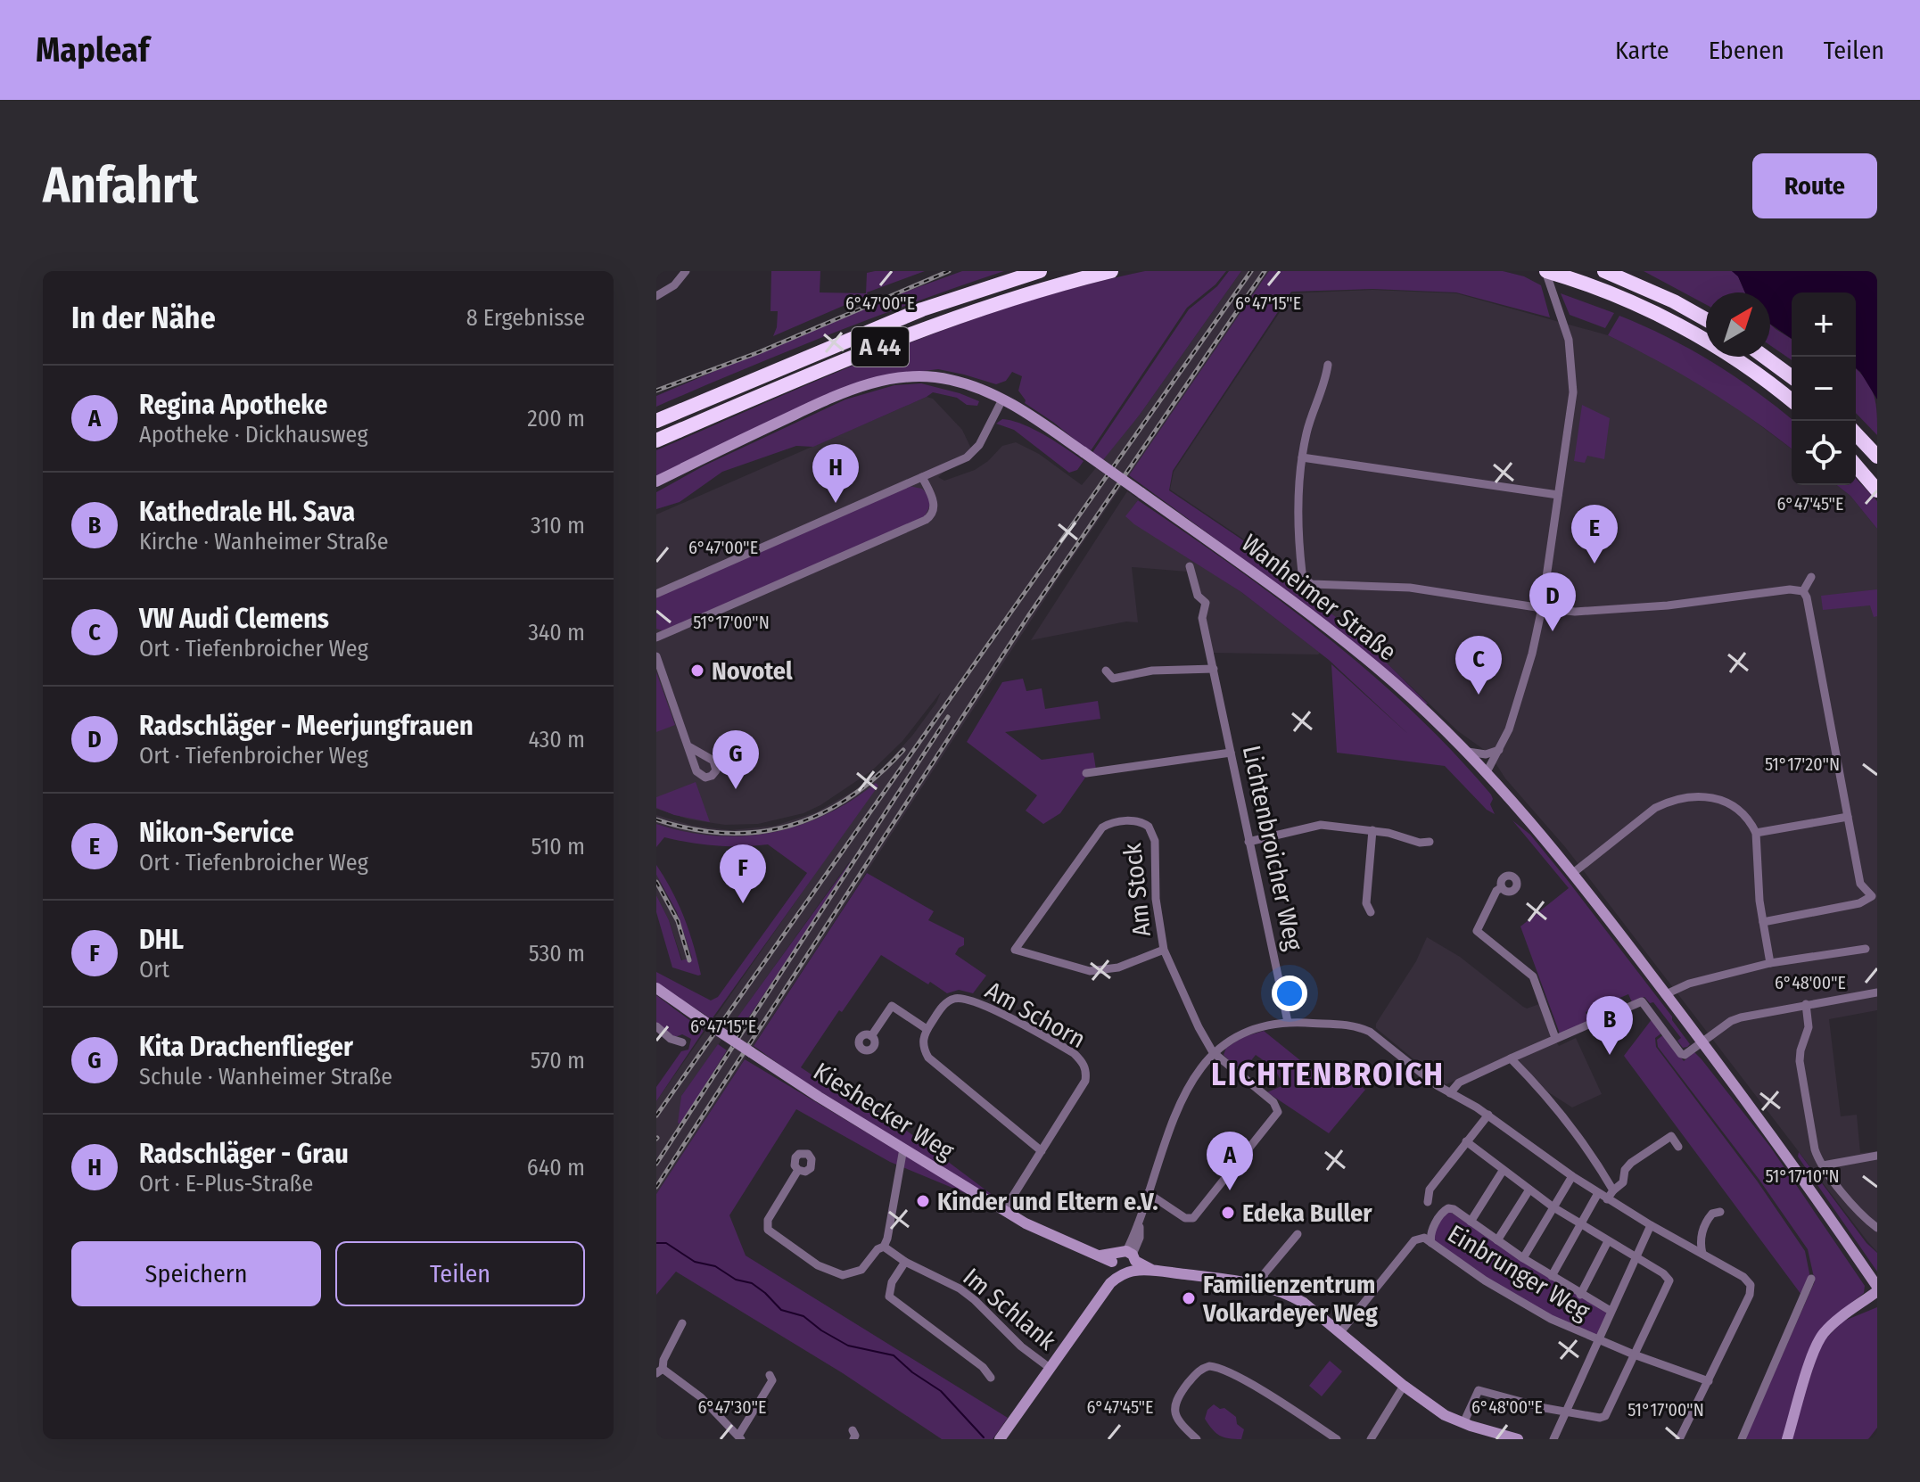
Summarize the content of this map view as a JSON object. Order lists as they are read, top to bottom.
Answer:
{
  "streets": {
    "highway": ["A 44"],
    "street": [
      "Wanheimer Straße",
      "Lichtenbroicher Weg",
      "Am Stock",
      "Am Schorn",
      "Kieshecker Weg",
      "Einbrunger Weg",
      "Im Schlank"
    ]
  },
  "crossings": [
    ["Am Schorn", "Kieshecker Weg"],
    ["Kieshecker Weg", "Einbrunger Weg"]
  ],
  "districts": ["LICHTENBROICH"],
  "places": [
    "Novotel",
    "Kinder und Eltern e.V.",
    "Edeka Buller",
    "Familienzentrum Volkardeyer Weg"
  ],
  "north": "top right",
  "page": {
    "header": "Mapleaf",
    "nav": ["Karte", "Ebenen", "Teilen"],
    "buttons": [
      "Route",
      ["Speichern", "Teilen"]
    ],
    "title": "Anfahrt",
    "heading": ["In der Nähe", "8 Ergebnisse"],
    "map_buttons": ["+", "−"],
    "list": [
      {
        "mark": "A",
        "name": "Regina Apotheke",
        "note": "Apotheke · Dickhausweg",
        "value": "200 m"
      },
      {
        "mark": "B",
        "name": "Kathedrale Hl. Sava",
        "note": "Kirche · Wanheimer Straße",
        "value": "310 m"
      },
      {
        "mark": "C",
        "name": "VW Audi Clemens",
        "note": "Ort · Tiefenbroicher Weg",
        "value": "340 m"
      },
      {
        "mark": "D",
        "name": "Radschläger - Meerjungfrauen",
        "note": "Ort · Tiefenbroicher Weg",
        "value": "430 m"
      },
      {
        "mark": "E",
        "name": "Nikon-Service",
        "note": "Ort · Tiefenbroicher Weg",
        "value": "510 m"
      },
      {
        "mark": "F",
        "name": "DHL",
        "note": "Ort",
        "value": "530 m"
      },
      {
        "mark": "G",
        "name": "Kita Drachenflieger",
        "note": "Schule · Wanheimer Straße",
        "value": "570 m"
      },
      {
        "mark": "H",
        "name": "Radschläger - Grau",
        "note": "Ort · E-Plus-Straße",
        "value": "640 m"
      }
    ],
    "pins": [
      "H",
      "E",
      "D",
      "C",
      "G",
      "F",
      "B",
      "A"
    ]
  },
  "coordinates": [
    "6°47'00\"E",
    "6°47'15\"E",
    "6°47'45\"E",
    "51°17'00\"N",
    "51°17'20\"N",
    "6°48'00\"E",
    "51°17'10\"N",
    "6°47'30\"E"
  ]
}
